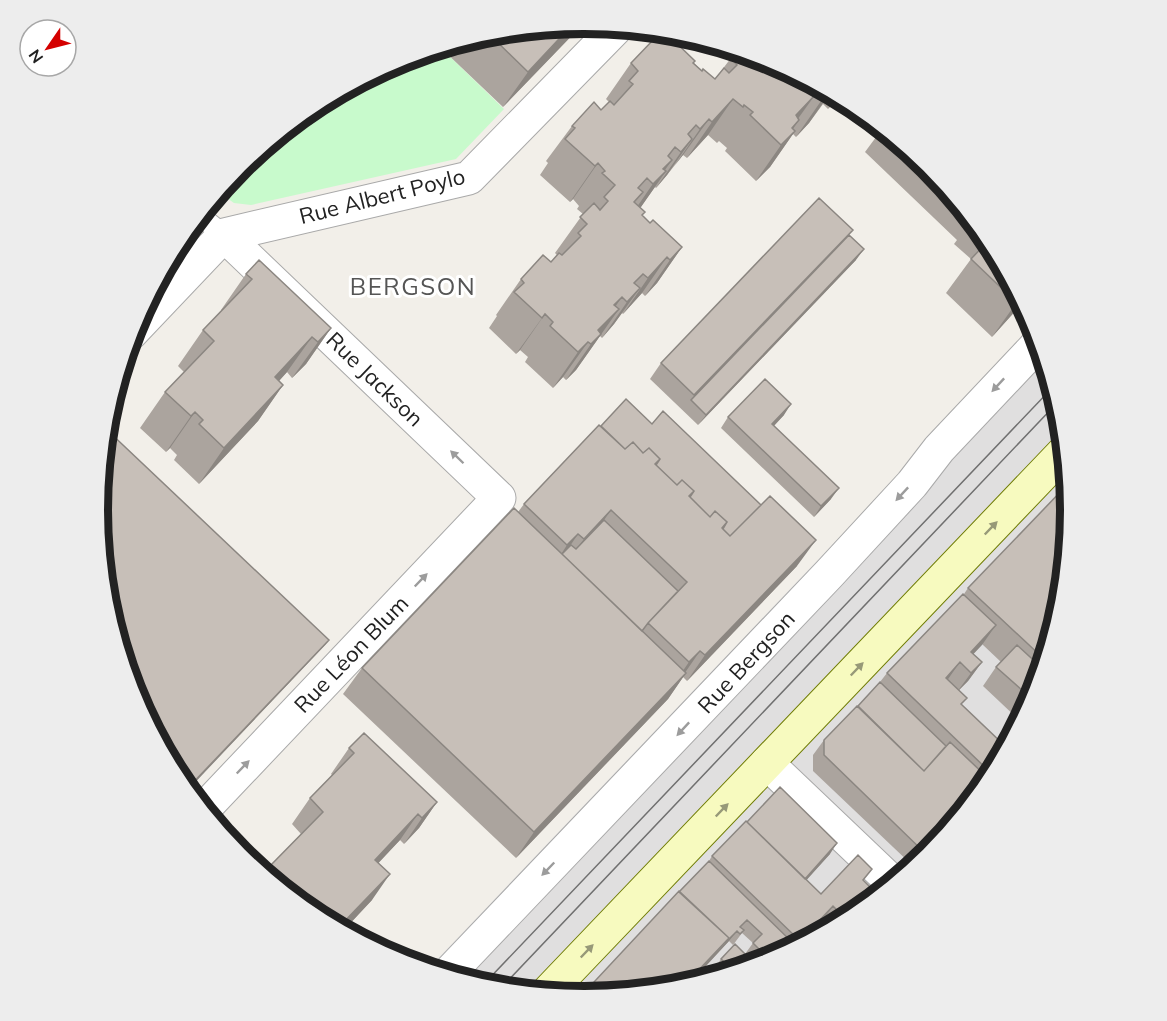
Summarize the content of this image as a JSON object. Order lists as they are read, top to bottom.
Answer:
{
  "streets": {
    "street": [
      "Rue Albert Poylo",
      "Rue Jackson",
      "Rue Léon Blum",
      "Rue Bergson"
    ]
  },
  "crossings": [
    ["Rue Albert Poylo", "Rue Jackson"],
    ["Rue Jackson", "Rue Léon Blum"]
  ],
  "one_way": ["Rue Jackson", "Rue Léon Blum", "Rue Bergson"],
  "districts": ["BERGSON"],
  "north": "bottom left"
}
